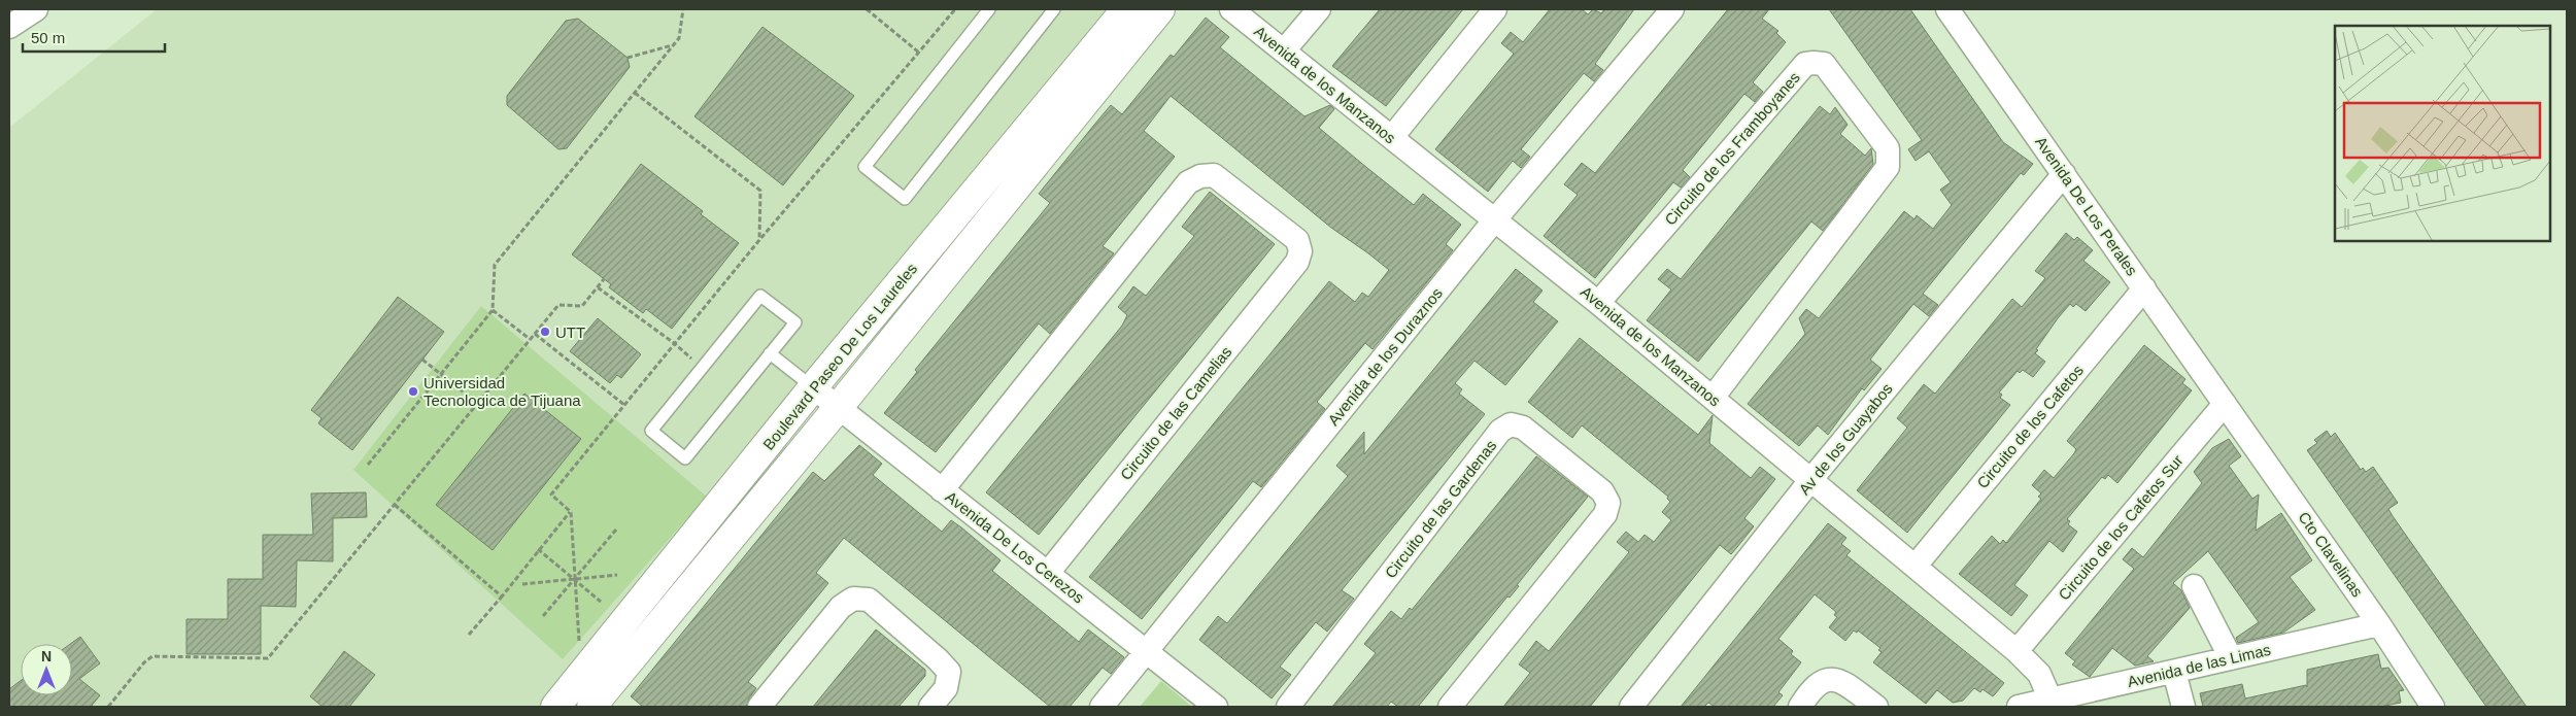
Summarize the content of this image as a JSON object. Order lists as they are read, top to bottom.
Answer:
{
  "streets": {
    "street": [
      "Avenida de los Manzanos",
      "Circuito de los Framboyanes",
      "Avenida De Los Perales",
      "Boulevard Paseo De Los Laureles",
      "Avenida de los Duraznos",
      "Circuito de las Camelias",
      "Circuito de los Cafetos",
      "Av de los Guayabos",
      "Circuito de las Gardenas",
      "Circuito de los Cafetos Sur",
      "Avenida De Los Cerezos",
      "Cto Clavelinas",
      "Avenida de las Limas"
    ]
  },
  "crossings": [
    ["Avenida de los Manzanos", "Circuito de los Framboyanes"],
    ["Avenida de los Manzanos", "Avenida de los Duraznos"],
    ["Avenida de los Manzanos", "Circuito de los Cafetos"],
    ["Avenida de los Manzanos", "Av de los Guayabos"],
    ["Avenida de los Manzanos", "Circuito de los Cafetos Sur"],
    ["Avenida de los Manzanos", "Avenida de las Limas"],
    ["Avenida De Los Perales", "Circuito de los Cafetos"],
    ["Avenida De Los Perales", "Av de los Guayabos"],
    ["Avenida De Los Perales", "Circuito de los Cafetos Sur"],
    ["Avenida De Los Perales", "Cto Clavelinas"],
    ["Boulevard Paseo De Los Laureles", "Avenida De Los Cerezos"],
    ["Avenida de los Duraznos", "Avenida De Los Cerezos"],
    ["Circuito de las Camelias", "Avenida De Los Cerezos"],
    ["Circuito de los Cafetos Sur", "Cto Clavelinas"],
    ["Cto Clavelinas", "Avenida de las Limas"]
  ],
  "places": ["UTT", "Universidad Tecnologica de Tijuana"],
  "scale_bar": "50 m",
  "north": "top"
}
